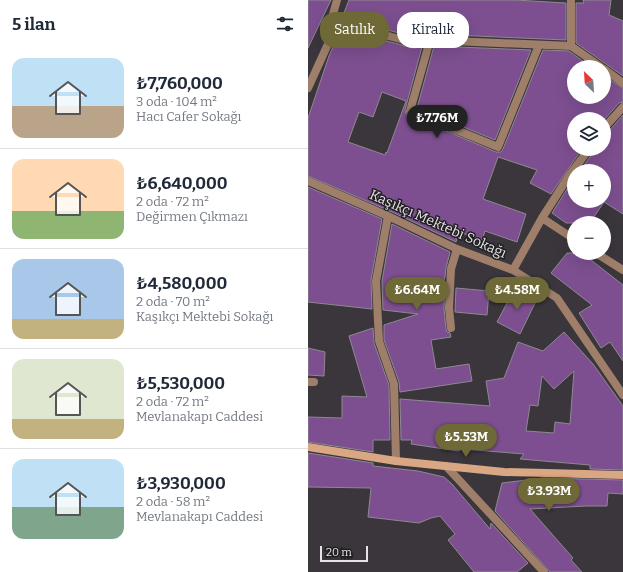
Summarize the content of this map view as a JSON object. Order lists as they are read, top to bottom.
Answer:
{
  "streets": {
    "street": ["Kaşıkçı Mektebi Sokağı"]
  },
  "scale_bar": "20 m",
  "north": "top left",
  "page": {
    "heading": "5 ilan",
    "chip": ["Satılık", "Kiralık"],
    "list": [
      {
        "name": "₺7,760,000",
        "note": "3 oda · 104 m² · Hacı Cafer Sokağı"
      },
      {
        "name": "₺6,640,000",
        "note": "2 oda · 72 m² · Değirmen Çıkmazı"
      },
      {
        "name": "₺4,580,000",
        "note": "2 oda · 70 m² · Kaşıkçı Mektebi Sokağı"
      },
      {
        "name": "₺5,530,000",
        "note": "2 oda · 72 m² · Mevlanakapı Caddesi"
      },
      {
        "name": "₺3,930,000",
        "note": "2 oda · 58 m² · Mevlanakapı Caddesi"
      }
    ],
    "map_buttons": ["+", "−"],
    "price": [
      "₺7.76M",
      "₺6.64M",
      "₺4.58M",
      "₺5.53M",
      "₺3.93M"
    ],
    "scale": "20 m"
  }
}
